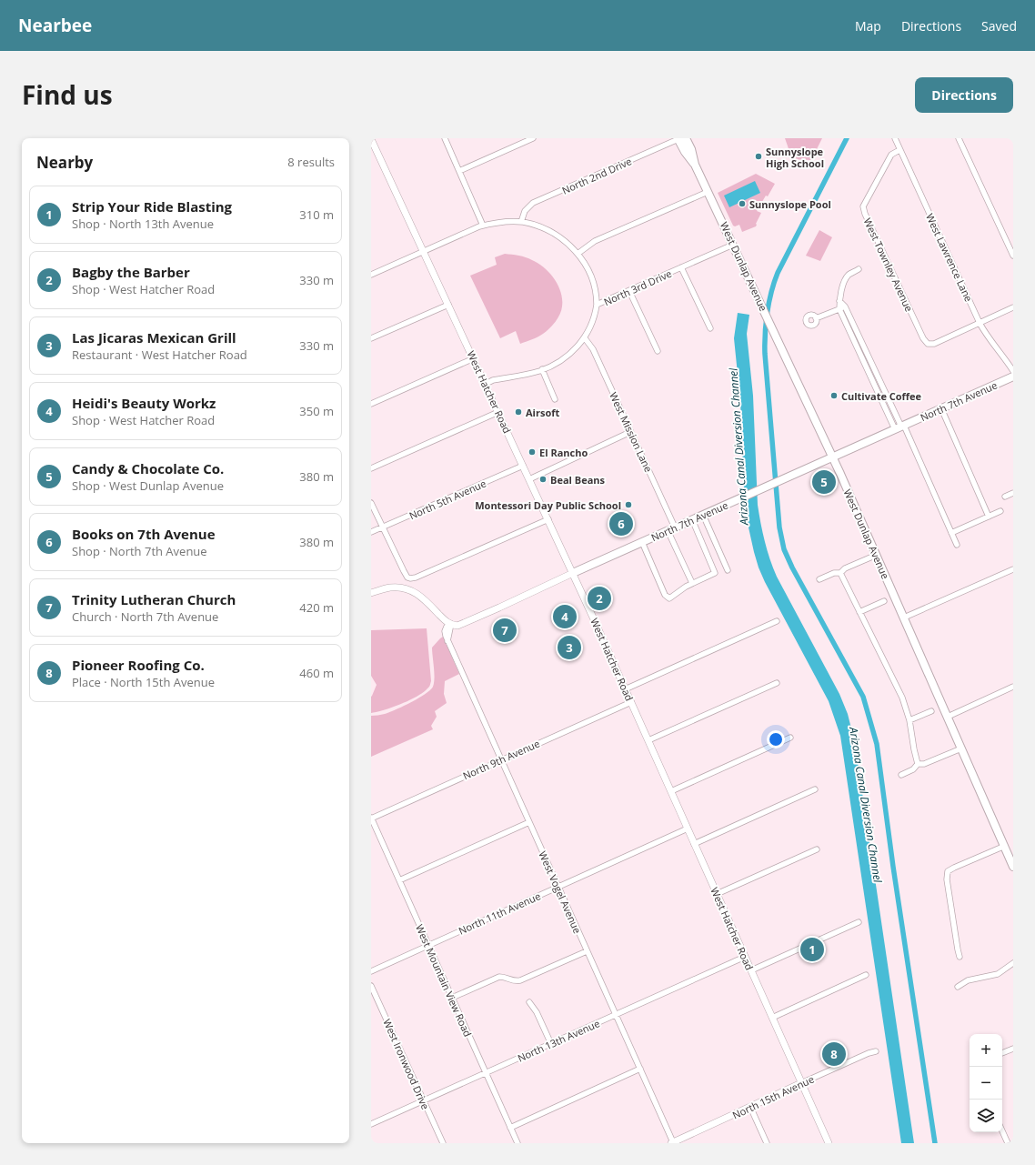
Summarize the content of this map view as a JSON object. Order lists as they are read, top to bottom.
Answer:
{
  "streets": {
    "main road": ["West Dunlap Avenue", "North 7th Avenue"],
    "street": [
      "North 2nd Drive",
      "West Lawrence Lane",
      "West Townley Avenue",
      "North 3rd Drive",
      "West Hatcher Road",
      "West Mission Lane",
      "North 5th Avenue",
      "North 9th Avenue",
      "West Vogel Avenue",
      "North 11th Avenue",
      "West Mountain View Road",
      "North 13th Avenue",
      "West Ironwood Drive",
      "North 15th Avenue"
    ]
  },
  "crossings": [
    ["North 2nd Drive", "West Dunlap Avenue"],
    ["West Lawrence Lane", "West Townley Avenue"],
    ["West Dunlap Avenue", "North 3rd Drive"],
    ["West Dunlap Avenue", "North 7th Avenue"],
    ["North 3rd Drive", "West Hatcher Road"],
    ["North 3rd Drive", "West Mission Lane"],
    ["West Hatcher Road", "North 7th Avenue"],
    ["West Hatcher Road", "North 5th Avenue"],
    ["West Hatcher Road", "North 9th Avenue"],
    ["West Hatcher Road", "North 11th Avenue"],
    ["West Hatcher Road", "North 13th Avenue"],
    ["West Hatcher Road", "North 15th Avenue"],
    ["North 7th Avenue", "West Mission Lane"],
    ["North 7th Avenue", "West Vogel Avenue"],
    ["North 9th Avenue", "West Vogel Avenue"],
    ["North 9th Avenue", "West Mountain View Road"],
    ["West Vogel Avenue", "North 11th Avenue"],
    ["West Vogel Avenue", "North 13th Avenue"],
    ["West Vogel Avenue", "North 15th Avenue"],
    ["North 11th Avenue", "West Mountain View Road"],
    ["West Mountain View Road", "North 13th Avenue"],
    ["North 13th Avenue", "West Ironwood Drive"]
  ],
  "water": ["Arizona Canal Diversion Channel"],
  "places": [
    "Sunnyslope High School",
    "Sunnyslope Pool",
    "Cultivate Coffee",
    "Airsoft",
    "El Rancho",
    "Beal Beans",
    "Montessori Day Public School"
  ],
  "page": {
    "header": "Nearbee",
    "nav": ["Map", "Directions", "Saved"],
    "title": "Find us",
    "buttons": "Directions",
    "heading": ["Nearby", "8 results"],
    "list": [
      {
        "mark": "1",
        "name": "Strip Your Ride Blasting",
        "note": "Shop · North 13th Avenue",
        "value": "310 m"
      },
      {
        "mark": "2",
        "name": "Bagby the Barber",
        "note": "Shop · West Hatcher Road",
        "value": "330 m"
      },
      {
        "mark": "3",
        "name": "Las Jicaras Mexican Grill",
        "note": "Restaurant · West Hatcher Road",
        "value": "330 m"
      },
      {
        "mark": "4",
        "name": "Heidi's Beauty Workz",
        "note": "Shop · West Hatcher Road",
        "value": "350 m"
      },
      {
        "mark": "5",
        "name": "Candy & Chocolate Co.",
        "note": "Shop · West Dunlap Avenue",
        "value": "380 m"
      },
      {
        "mark": "6",
        "name": "Books on 7th Avenue",
        "note": "Shop · North 7th Avenue",
        "value": "380 m"
      },
      {
        "mark": "7",
        "name": "Trinity Lutheran Church",
        "note": "Church · North 7th Avenue",
        "value": "420 m"
      },
      {
        "mark": "8",
        "name": "Pioneer Roofing Co.",
        "note": "Place · North 15th Avenue",
        "value": "460 m"
      }
    ],
    "pins": [
      "5",
      "6",
      "2",
      "4",
      "7",
      "3",
      "1",
      "8"
    ],
    "map_buttons": ["+", "−"]
  }
}
